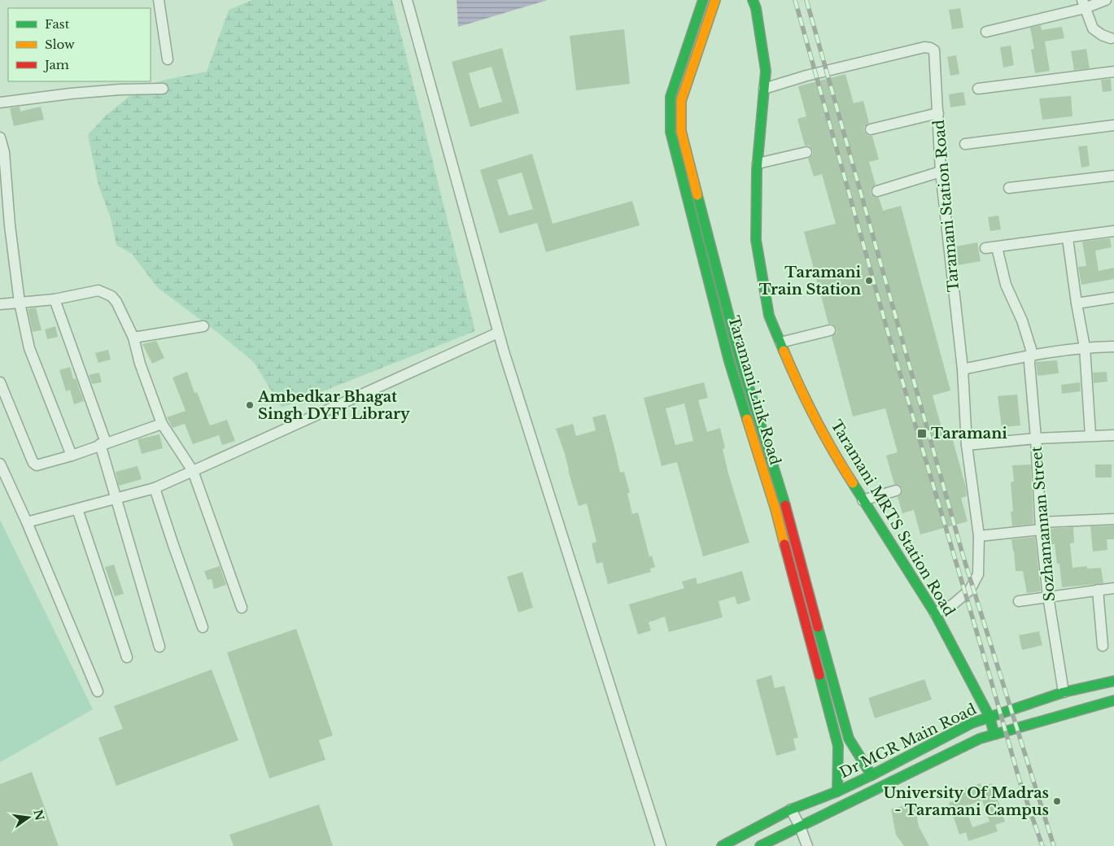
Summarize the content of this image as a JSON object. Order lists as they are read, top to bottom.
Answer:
{
  "streets": {
    "street": [
      "Taramani Station Road",
      "Taramani Link Road",
      "Taramani MRTS Station Road",
      "Sozhamannan Street",
      "Dr MGR Main Road"
    ]
  },
  "crossings": [
    ["Taramani Station Road", "Taramani MRTS Station Road"],
    ["Taramani Link Road", "Dr MGR Main Road"],
    ["Taramani MRTS Station Road", "Dr MGR Main Road"],
    ["Sozhamannan Street", "Dr MGR Main Road"]
  ],
  "places": {
    "other": ["Taramani Train Station", "Ambedkar Bhagat Singh DYFI Library", "University Of Madras - Taramani Campus"],
    "transit": ["Taramani"]
  },
  "legend": ["Fast", "Slow", "Jam"],
  "north": "right"
}
